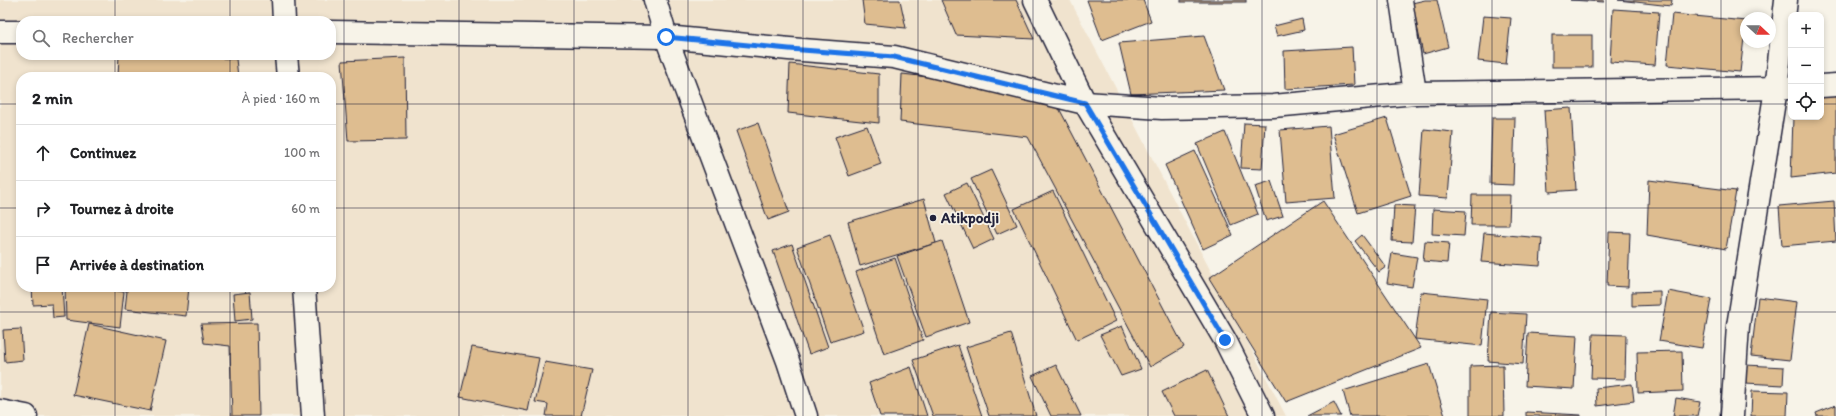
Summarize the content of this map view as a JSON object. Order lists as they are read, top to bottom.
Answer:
{
  "places": ["Atikpodji"],
  "north": "right",
  "page": {
    "map_buttons": ["+", "−"],
    "search": "Rechercher",
    "heading": ["2 min", "À pied · 160 m"],
    "list": [
      ["Continuez", "100 m"],
      ["Tournez à droite", "60 m"],
      "Arrivée à destination"
    ]
  }
}
